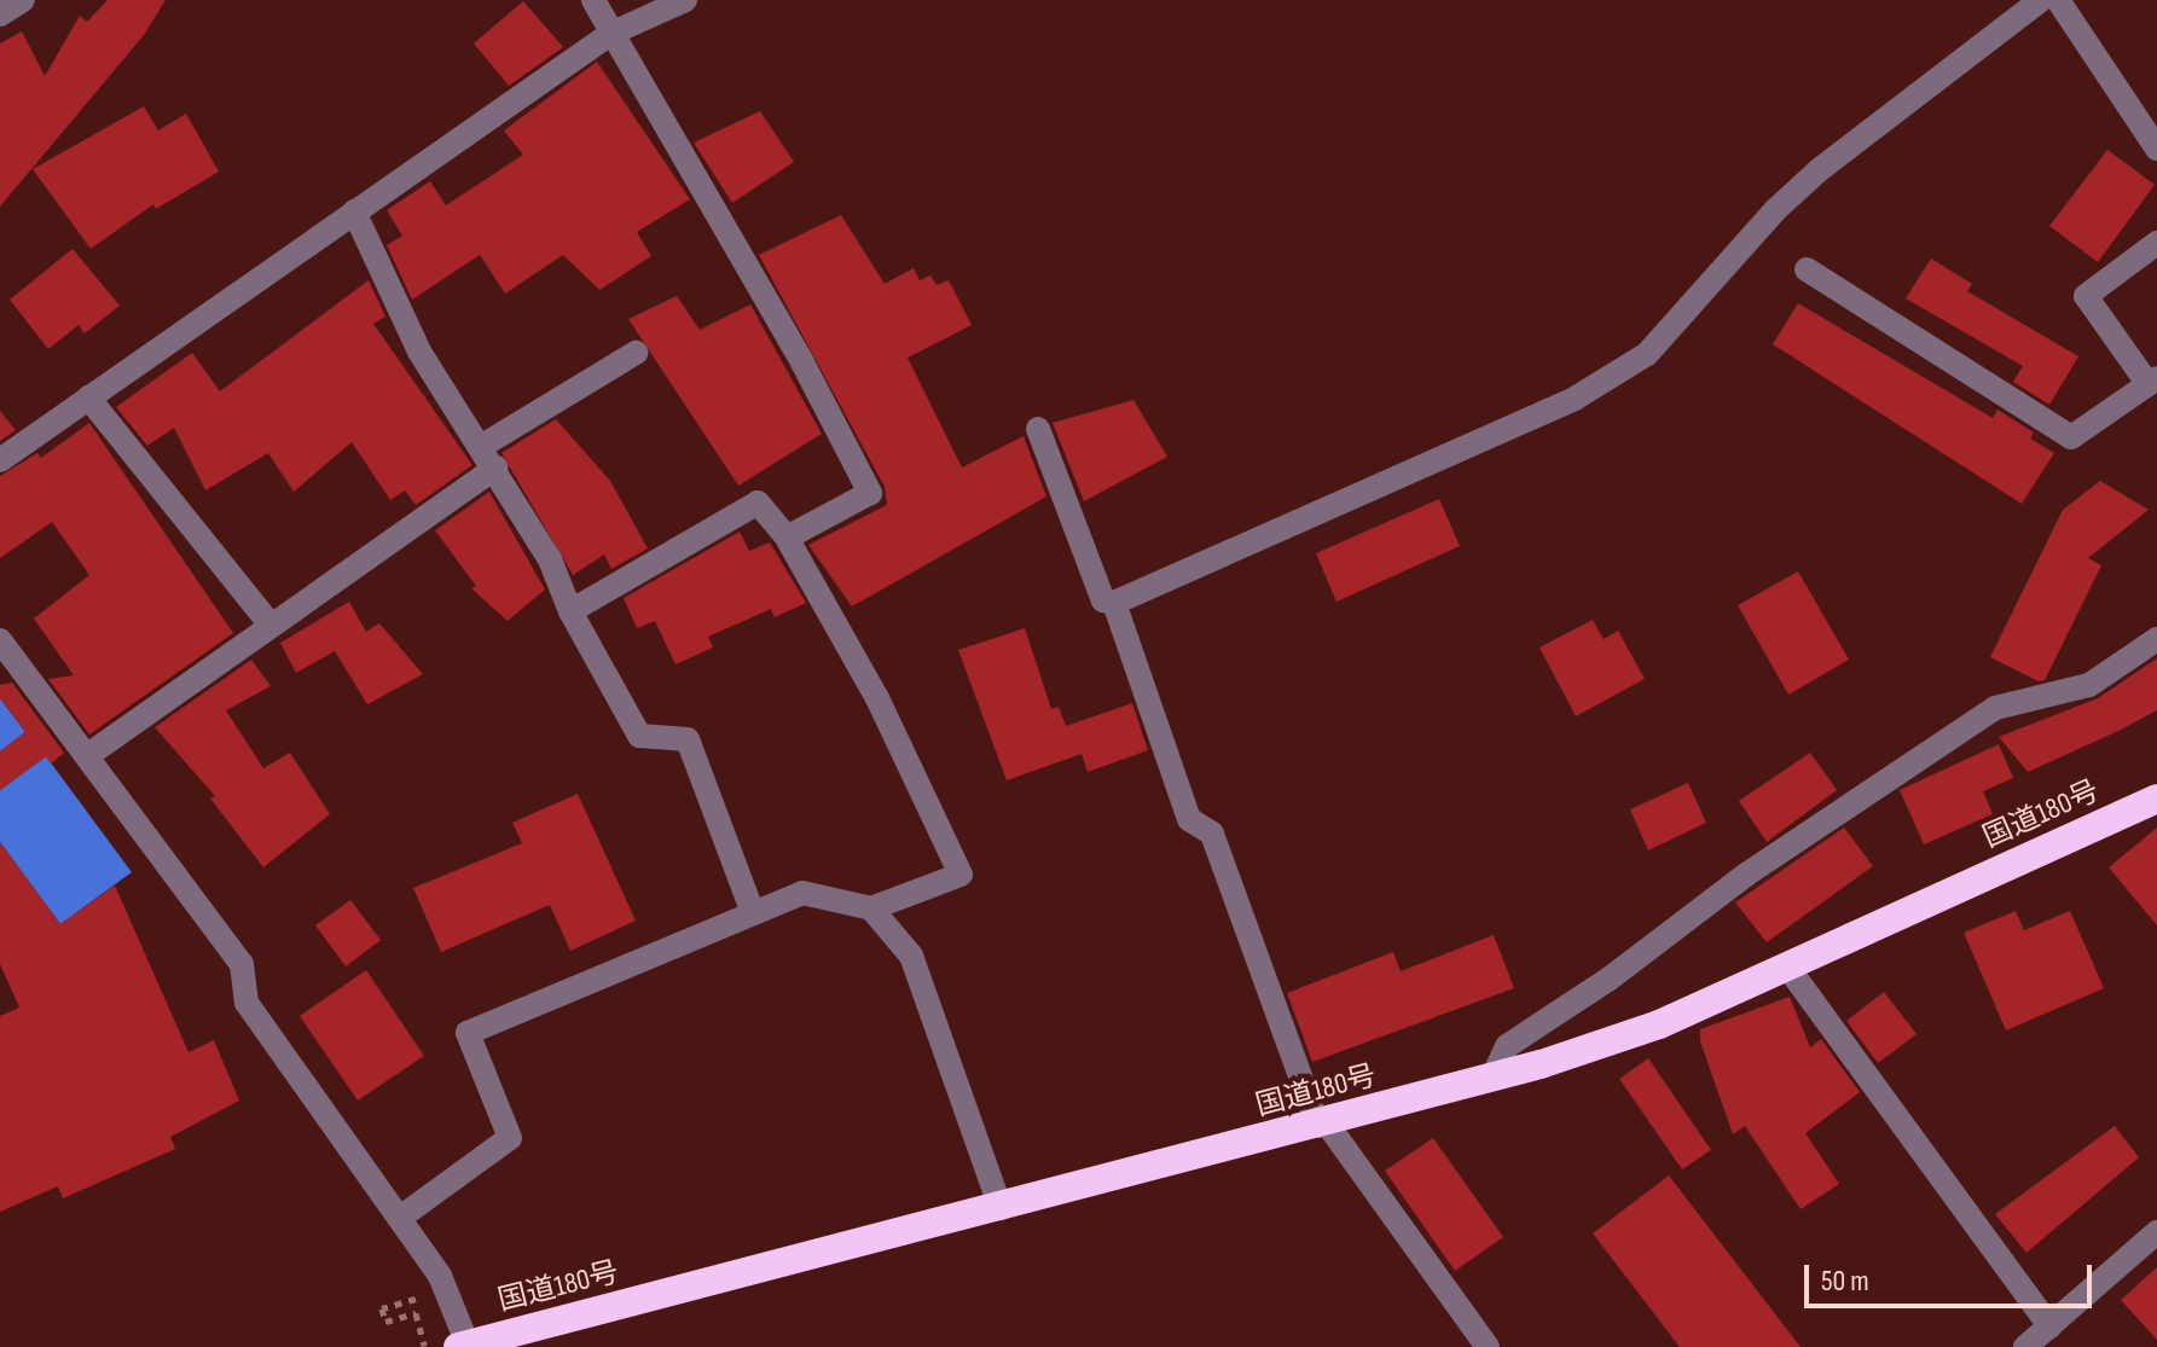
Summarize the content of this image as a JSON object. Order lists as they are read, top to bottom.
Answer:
{
  "streets": {
    "highway": ["国道180号"]
  },
  "scale_bar": "50 m"
}
